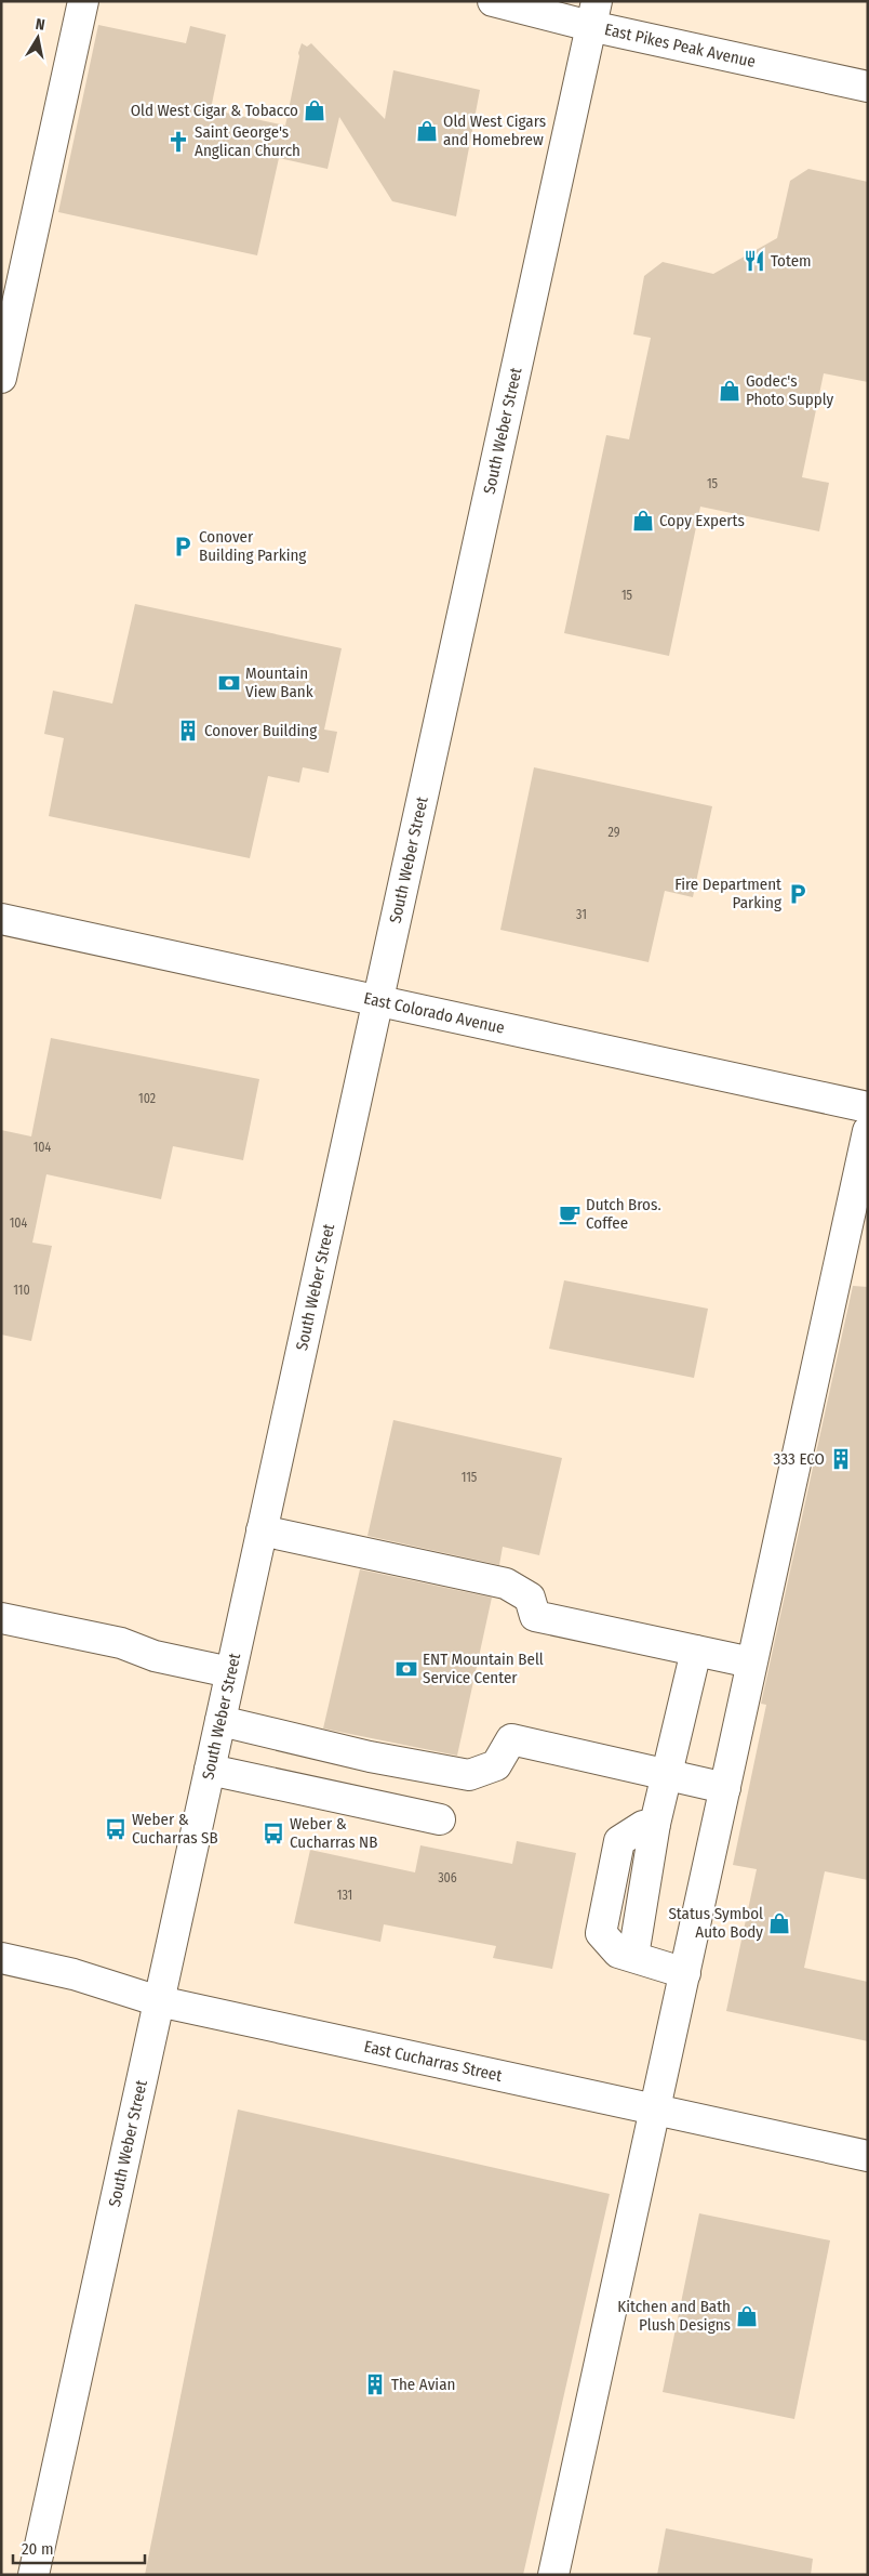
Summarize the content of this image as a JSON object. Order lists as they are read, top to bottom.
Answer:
{
  "streets": {
    "street": [
      "East Pikes Peak Avenue",
      "South Weber Street",
      "East Colorado Avenue",
      "East Cucharras Street"
    ]
  },
  "crossings": [
    ["East Pikes Peak Avenue", "South Weber Street"],
    ["South Weber Street", "East Colorado Avenue"],
    ["South Weber Street", "East Cucharras Street"]
  ],
  "places": {
    "shop": [
      "Old West Cigar & Tobacco",
      "Old West Cigars and Homebrew",
      "Godec's Photo Supply",
      "Copy Experts",
      "Status Symbol Auto Body",
      "Kitchen and Bath Plush Designs"
    ],
    "church": ["Saint George's Anglican Church"],
    "restaurant": ["Totem"],
    "parking": ["Conover Building Parking", "Fire Department Parking"],
    "bank": ["Mountain View Bank", "ENT Mountain Bell Service Center"],
    "building": ["Conover Building", "333 ECO", "The Avian"],
    "cafe": ["Dutch Bros. Coffee"],
    "bus stop": ["Weber & Cucharras SB", "Weber & Cucharras NB"]
  },
  "house_numbers": [
    "15",
    "15",
    "29",
    "31",
    "102",
    "104",
    "104",
    "110",
    "115",
    "306",
    "131"
  ],
  "scale_bar": "20 m",
  "north": "top"
}
